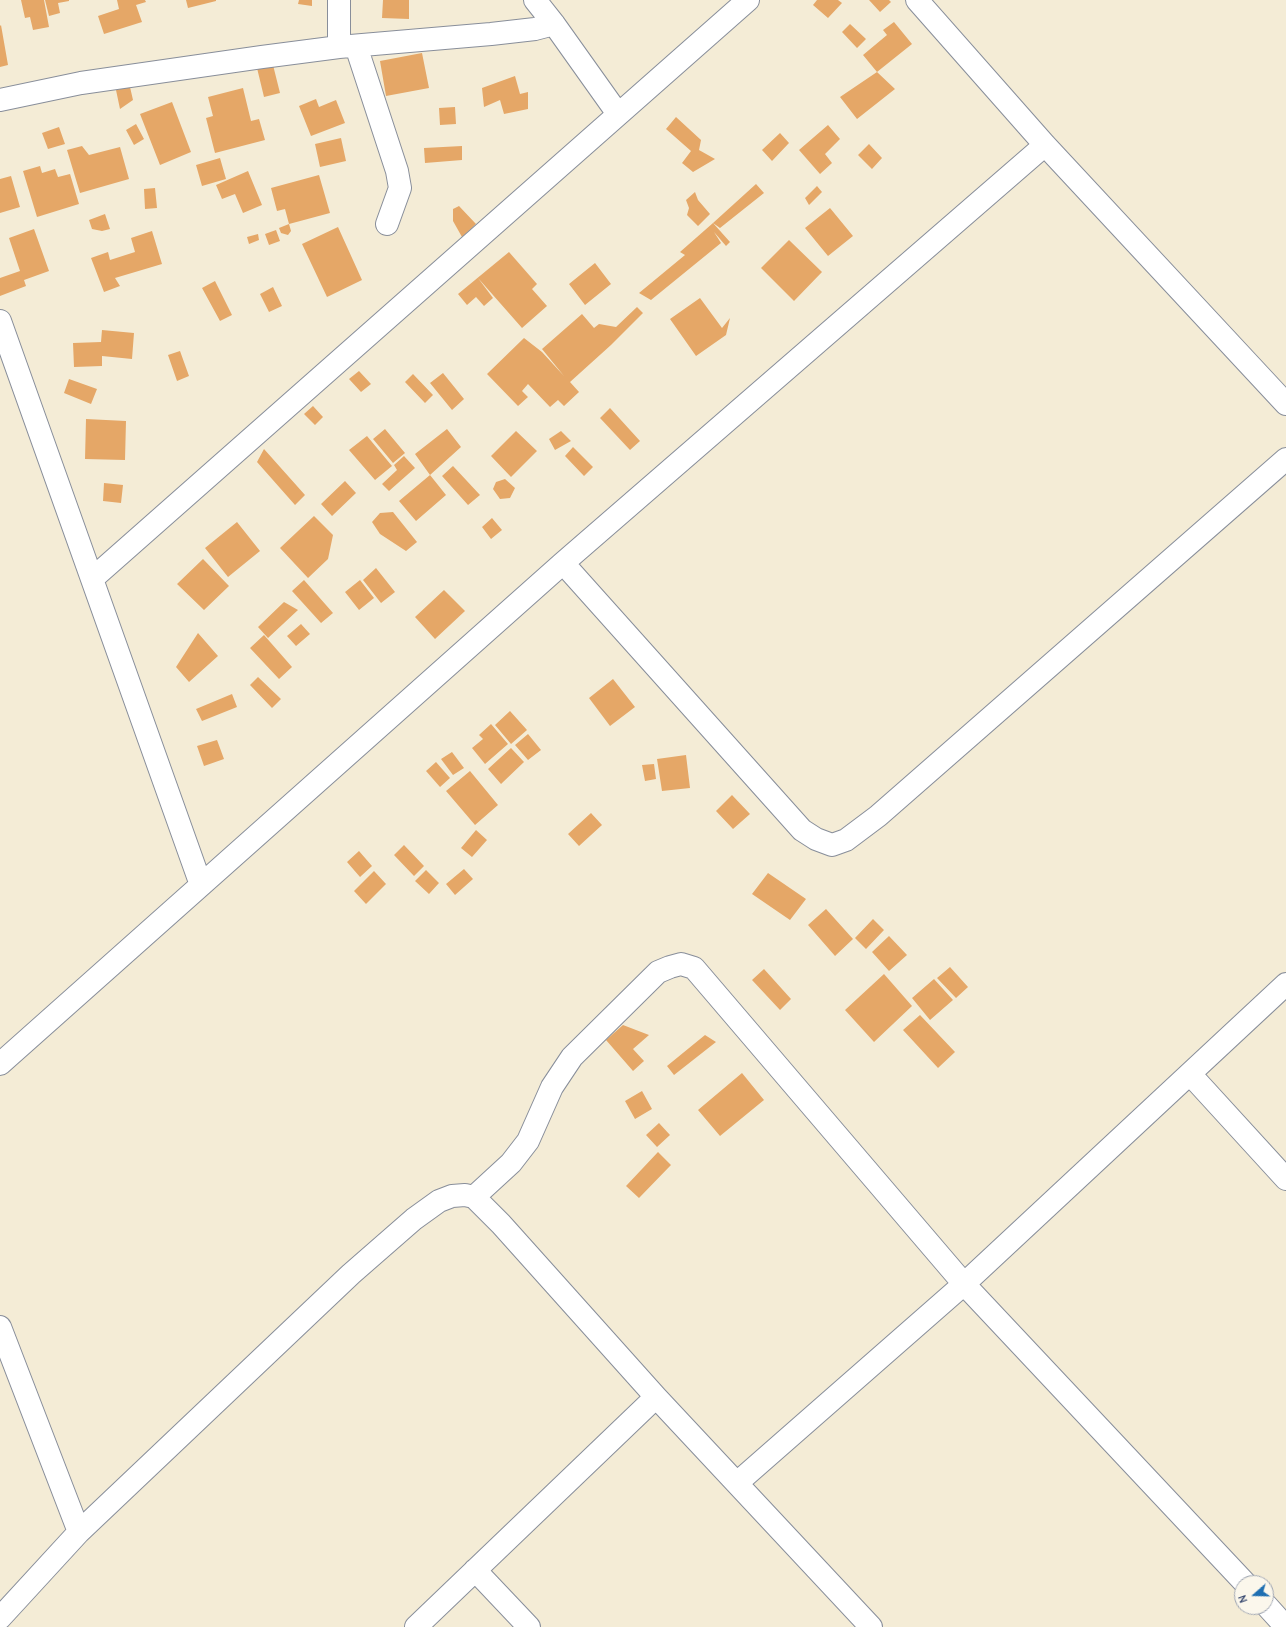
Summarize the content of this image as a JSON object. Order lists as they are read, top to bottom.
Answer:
{
  "north": "left"
}
